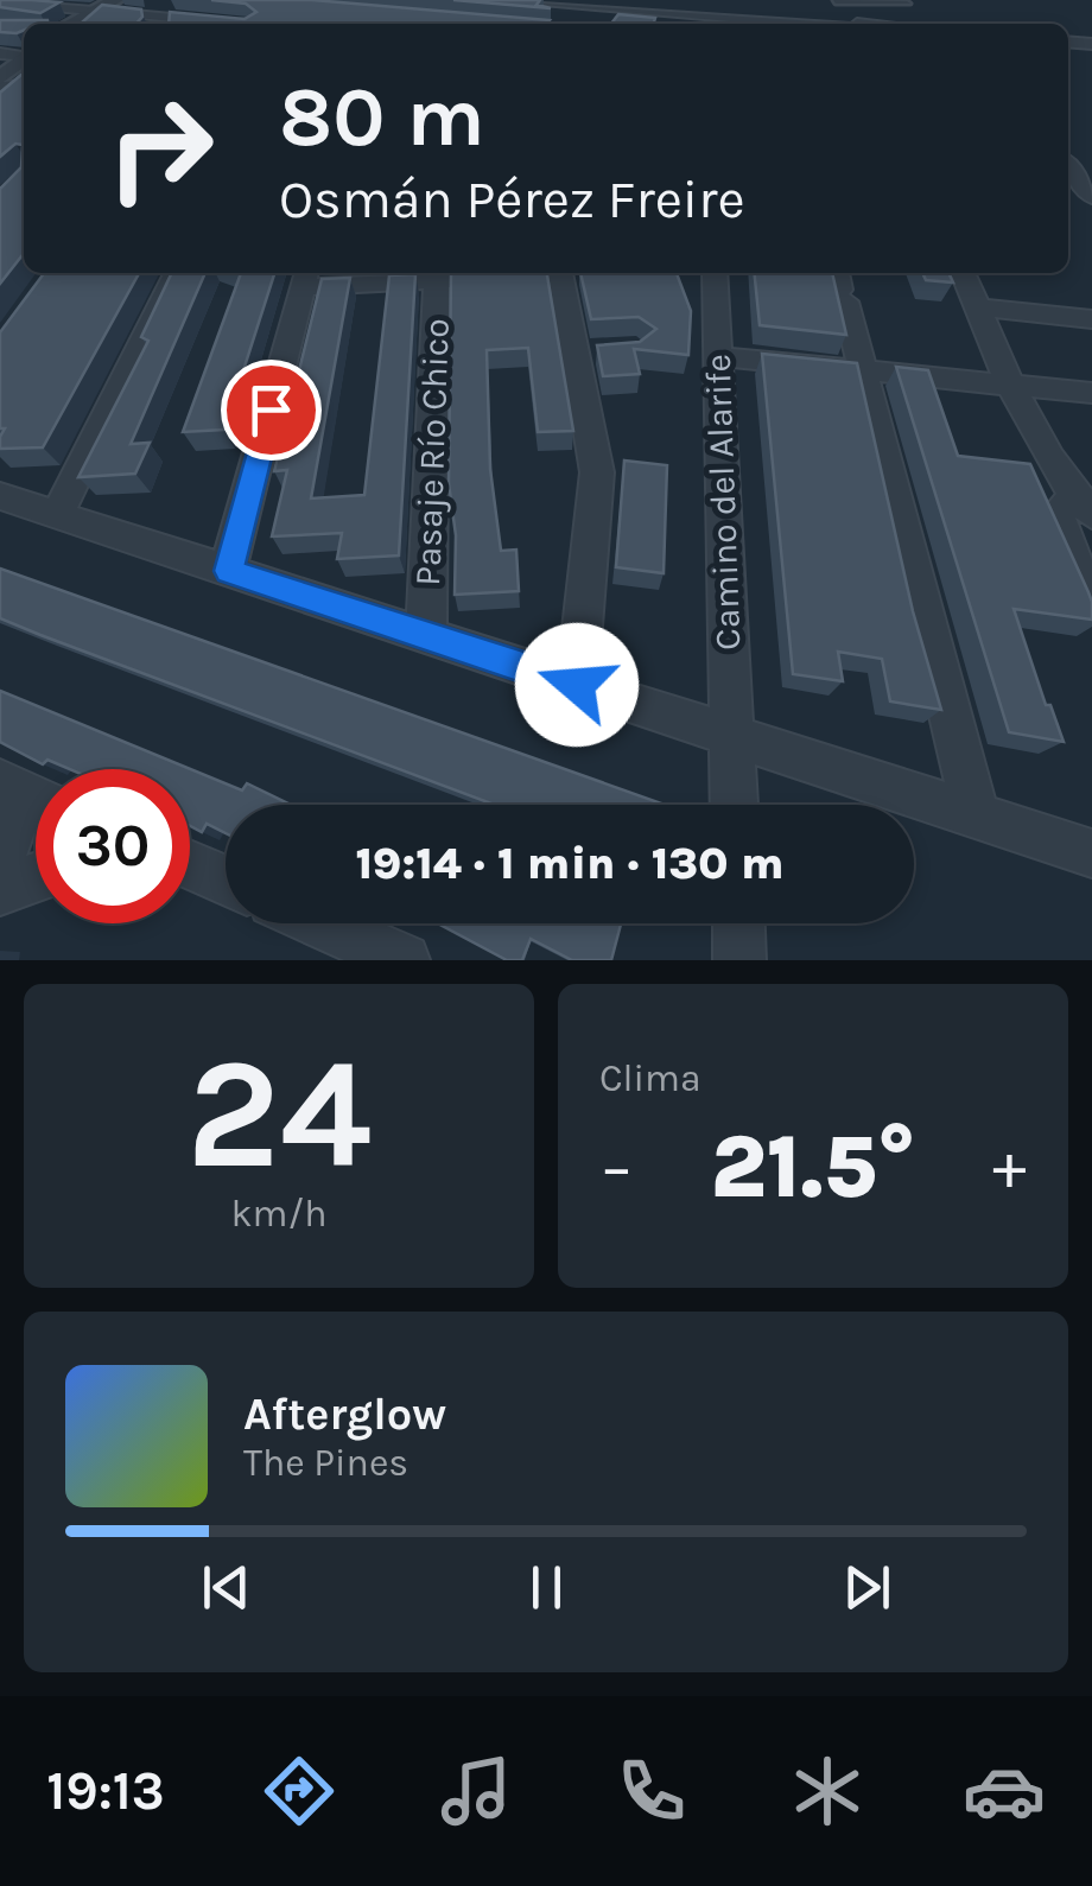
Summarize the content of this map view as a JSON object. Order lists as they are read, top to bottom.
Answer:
{
  "streets": {
    "street": ["Pasaje Río Chico", "Camino del Alarife"]
  },
  "page": {
    "turn": ["80 m", "Osmán Pérez Freire"],
    "limit": "30",
    "trip": "19:14 · 1 min · 130 m",
    "tile": [
      ["24", "km/h"],
      "Clima"
    ],
    "heat": ["−", "21.5°", "+"],
    "song": ["Afterglow", "The Pines"],
    "tabs": "19:13"
  }
}
